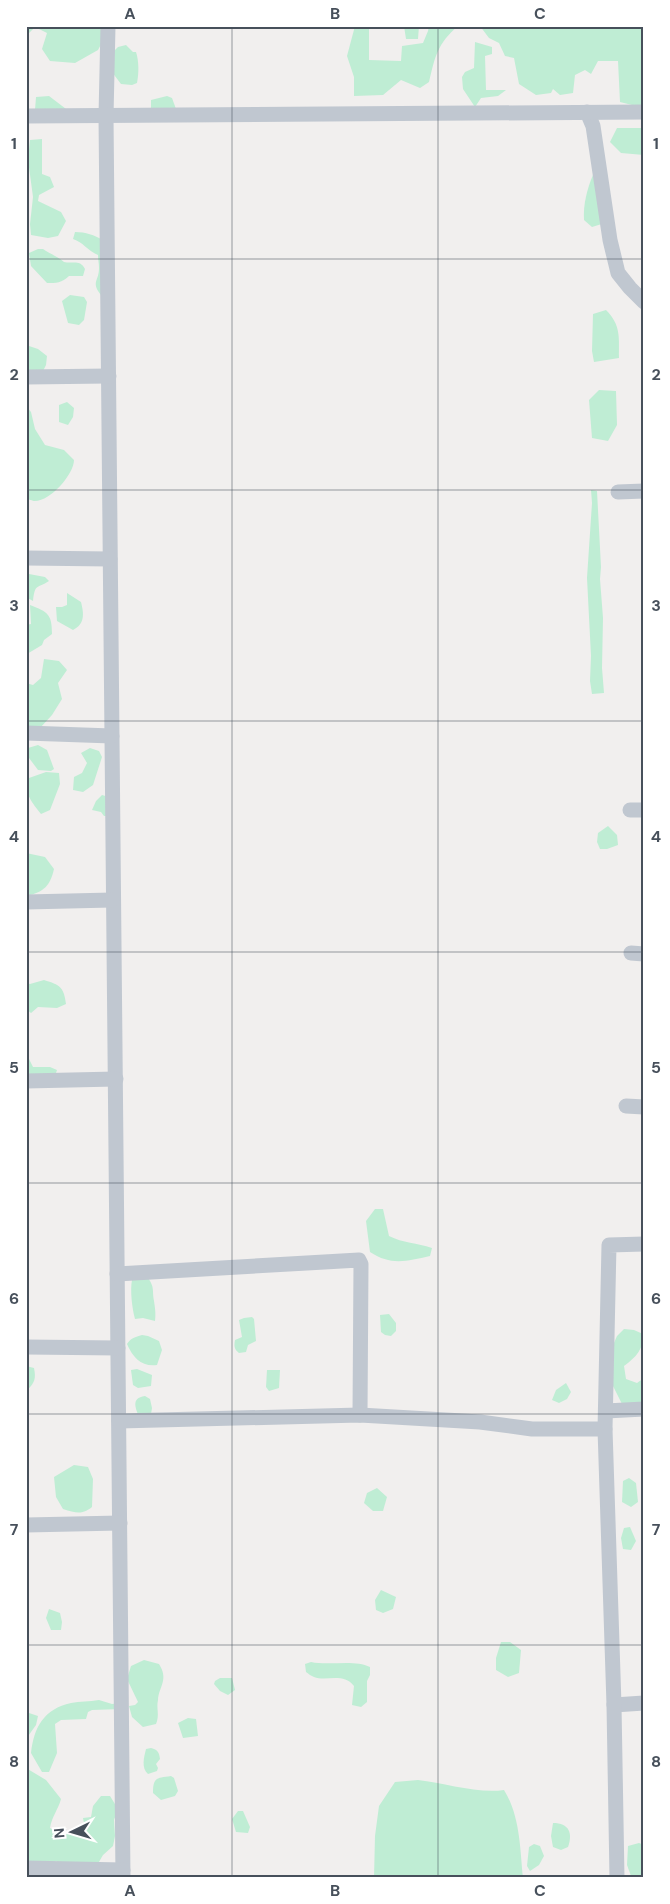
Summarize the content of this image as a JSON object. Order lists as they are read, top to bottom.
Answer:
{
  "north": "left",
  "grid": {
    "columns": ["A", "B", "C"],
    "rows": [
      "1",
      "2",
      "3",
      "4",
      "5",
      "6",
      "7",
      "8"
    ]
  }
}
